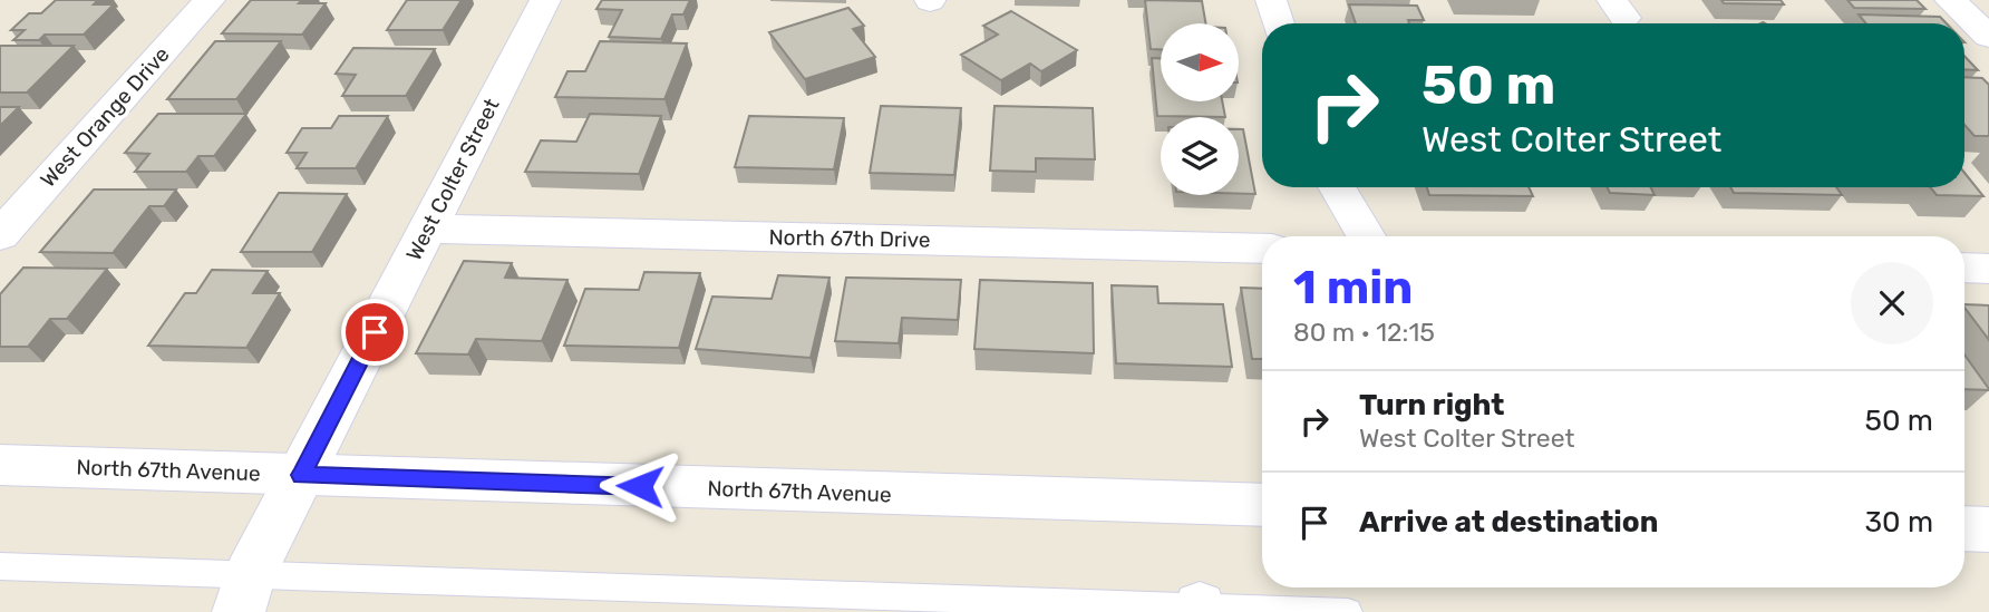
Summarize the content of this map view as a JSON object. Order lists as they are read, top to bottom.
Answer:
{
  "streets": {
    "street": [
      "West Orange Drive",
      "West Colter Street",
      "North 67th Drive",
      "North 67th Avenue"
    ]
  },
  "crossings": [
    ["West Colter Street", "North 67th Drive"],
    ["West Colter Street", "North 67th Avenue"]
  ],
  "north": "right",
  "page": {
    "turn": ["50 m", "West Colter Street"],
    "heading": ["1 min", "80 m · 12:15"],
    "list": [
      {
        "name": "Turn right",
        "note": "West Colter Street",
        "value": "50 m"
      },
      {
        "name": "Arrive at destination",
        "value": "30 m"
      }
    ]
  }
}
